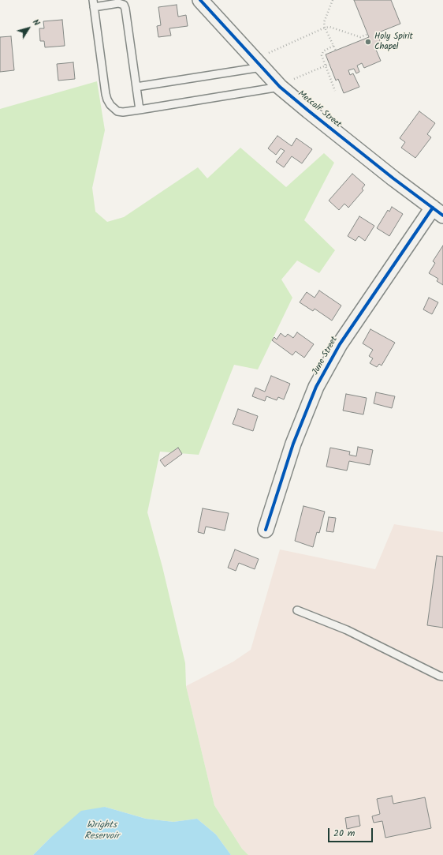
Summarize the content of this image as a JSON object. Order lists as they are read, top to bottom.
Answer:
{
  "streets": {
    "street": ["Metcalf Street", "June Street"]
  },
  "crossings": [
    ["Metcalf Street", "June Street"]
  ],
  "water": ["Wrights Reservoir"],
  "places": ["Holy Spirit Chapel"],
  "scale_bar": "20 m",
  "north": "top right"
}
